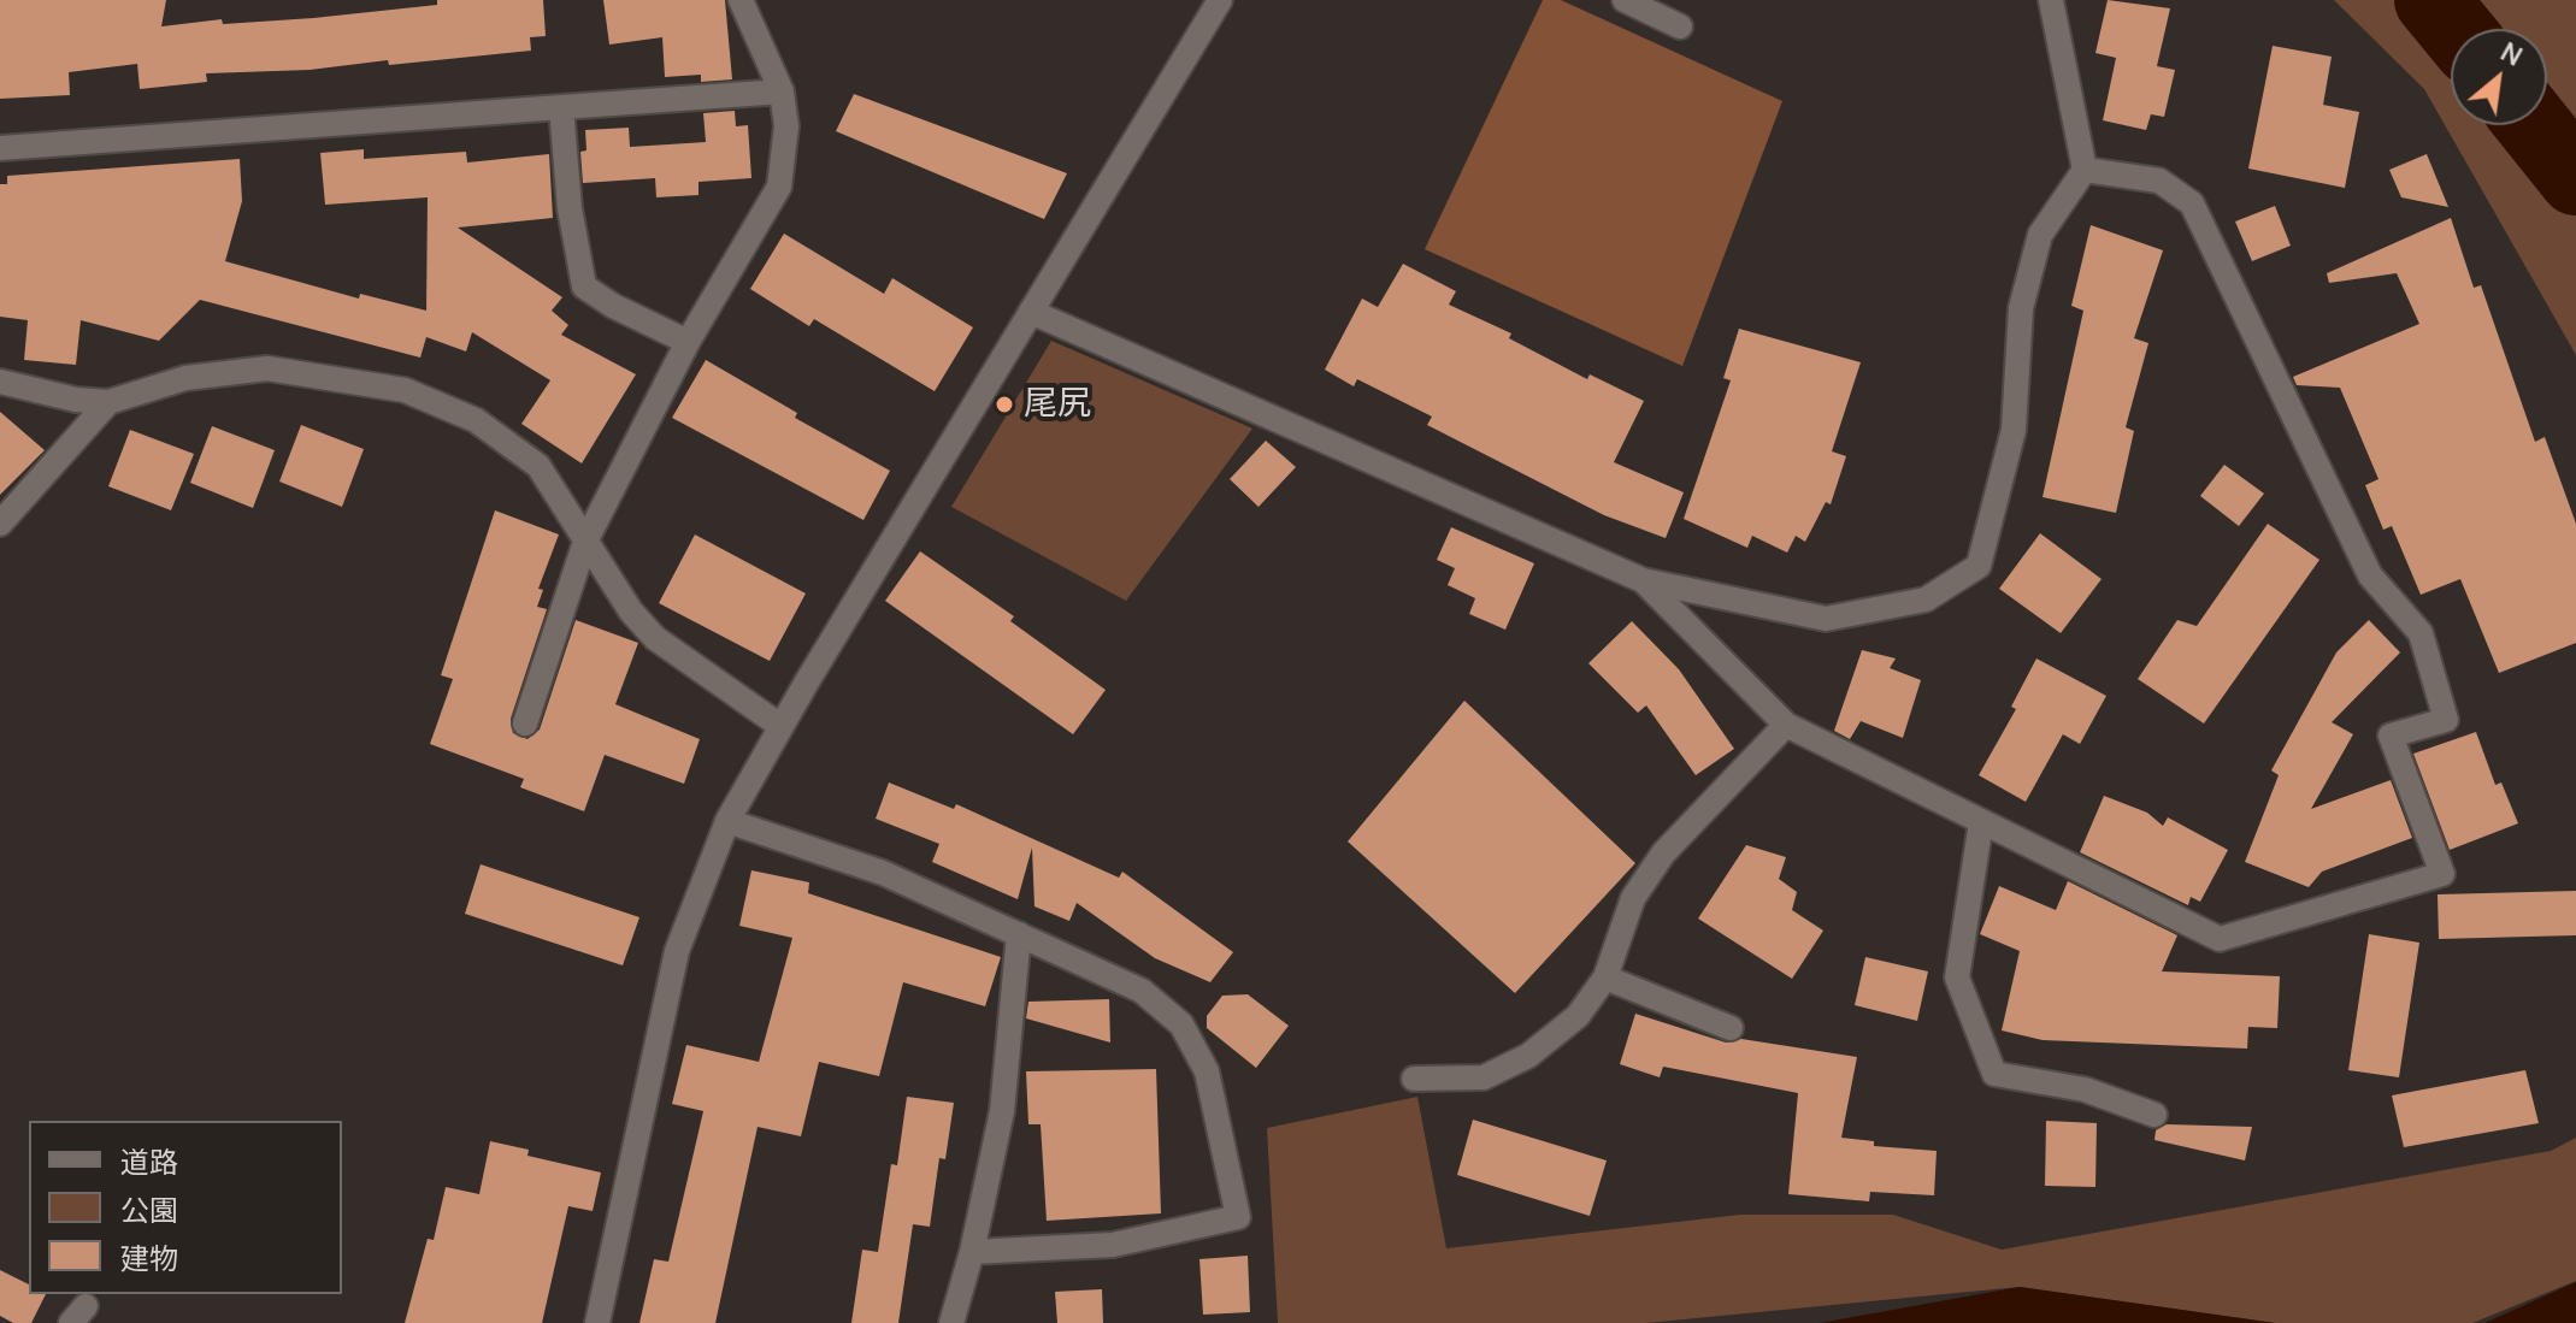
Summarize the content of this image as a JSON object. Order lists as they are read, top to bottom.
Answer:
{
  "places": ["尾尻"],
  "legend": ["道路", "公園", "建物"],
  "north": "top right"
}
